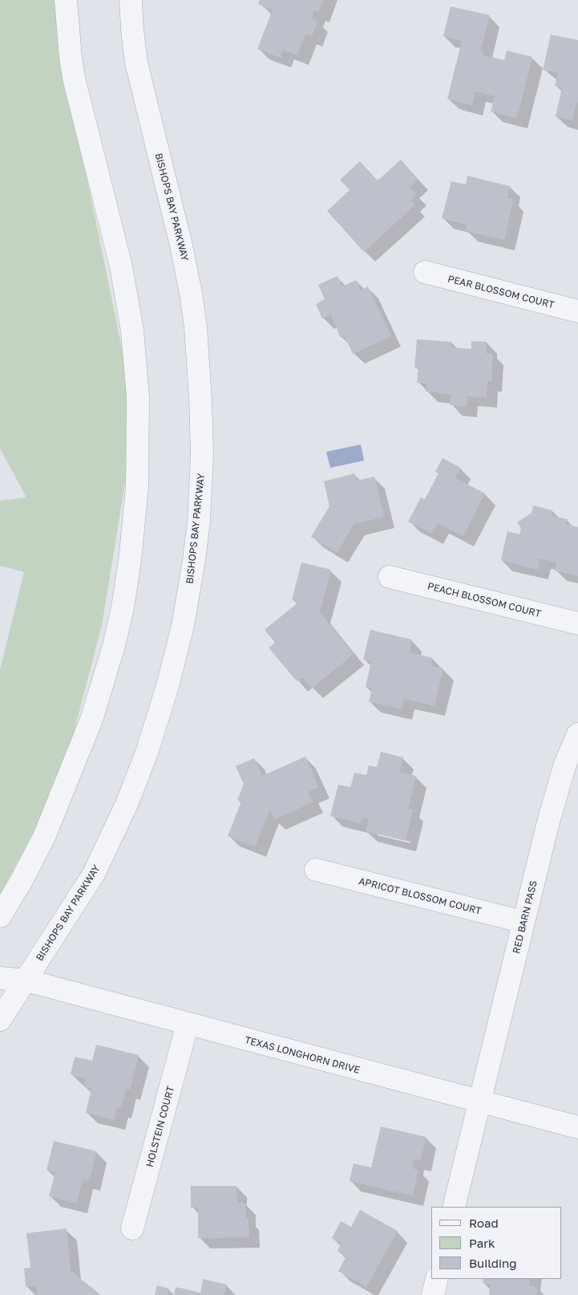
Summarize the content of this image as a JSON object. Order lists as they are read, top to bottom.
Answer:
{
  "streets": {
    "street": [
      "BISHOPS BAY PARKWAY",
      "PEAR BLOSSOM COURT",
      "PEACH BLOSSOM COURT",
      "APRICOT BLOSSOM COURT",
      "RED BARN PASS",
      "TEXAS LONGHORN DRIVE",
      "HOLSTEIN COURT"
    ]
  },
  "crossings": [
    ["BISHOPS BAY PARKWAY", "TEXAS LONGHORN DRIVE"],
    ["APRICOT BLOSSOM COURT", "RED BARN PASS"],
    ["RED BARN PASS", "TEXAS LONGHORN DRIVE"],
    ["TEXAS LONGHORN DRIVE", "HOLSTEIN COURT"]
  ],
  "legend": ["Road", "Park", "Building"]
}
